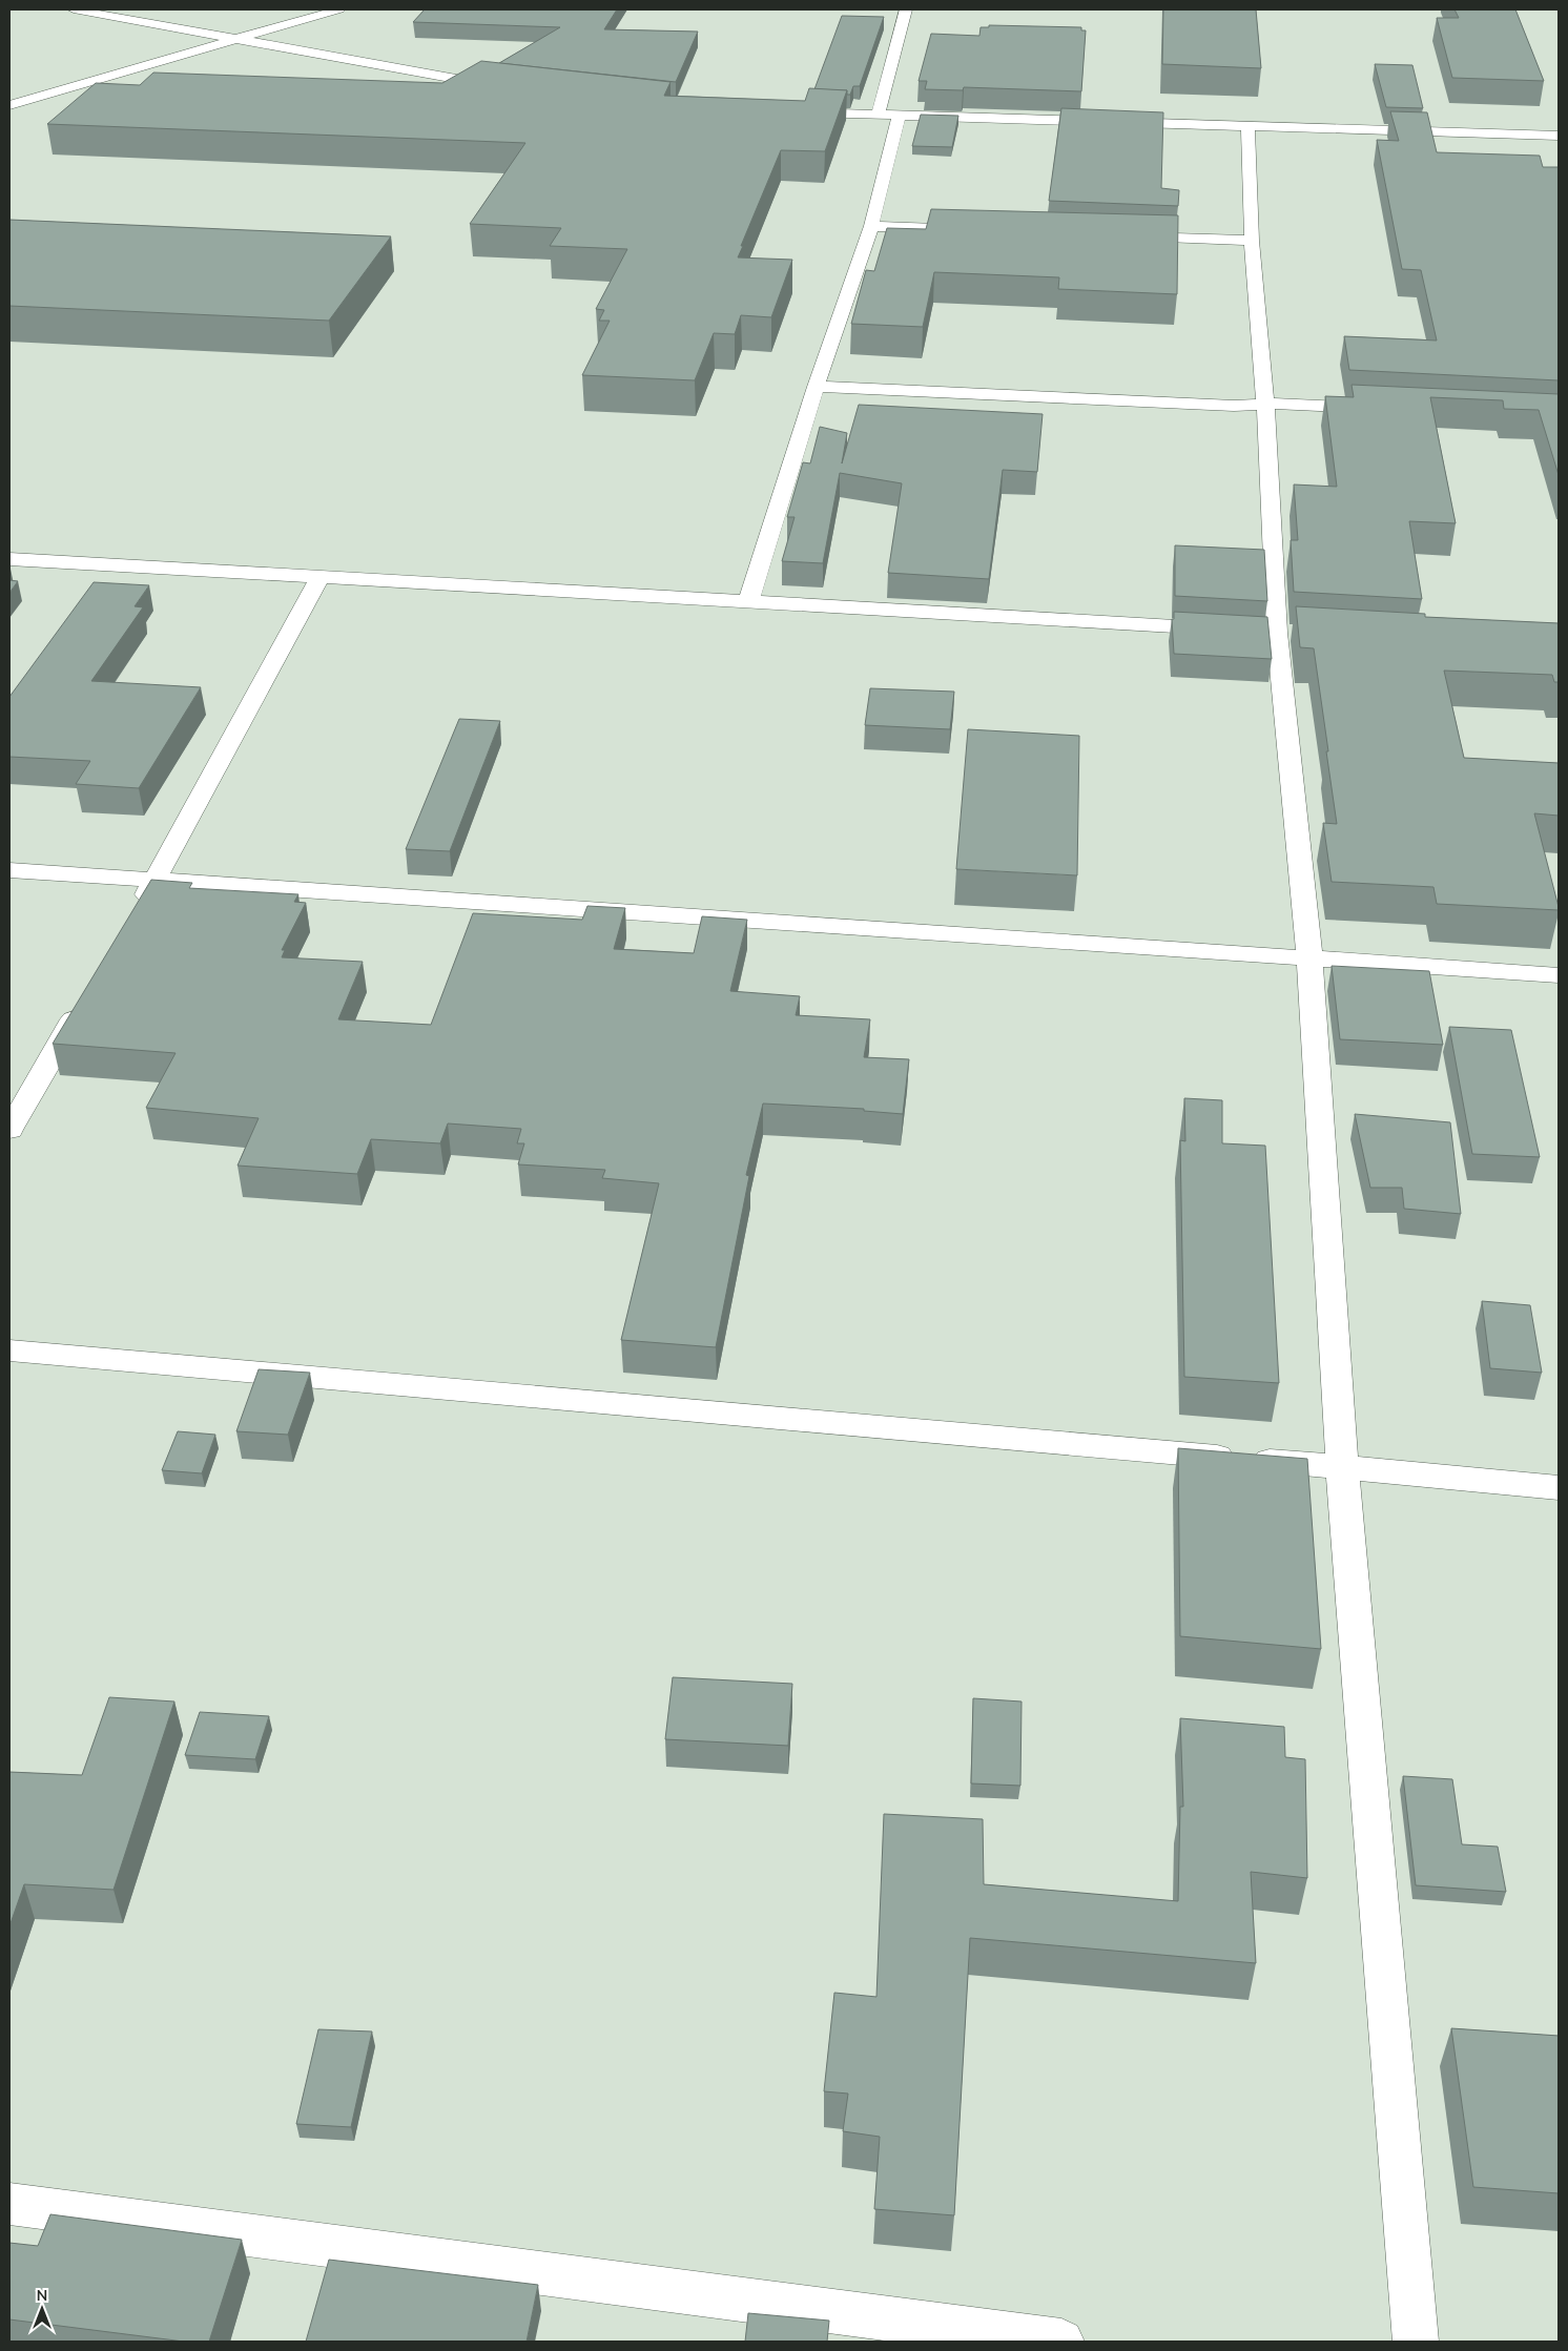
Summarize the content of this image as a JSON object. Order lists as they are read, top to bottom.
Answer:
{
  "north": "top"
}
